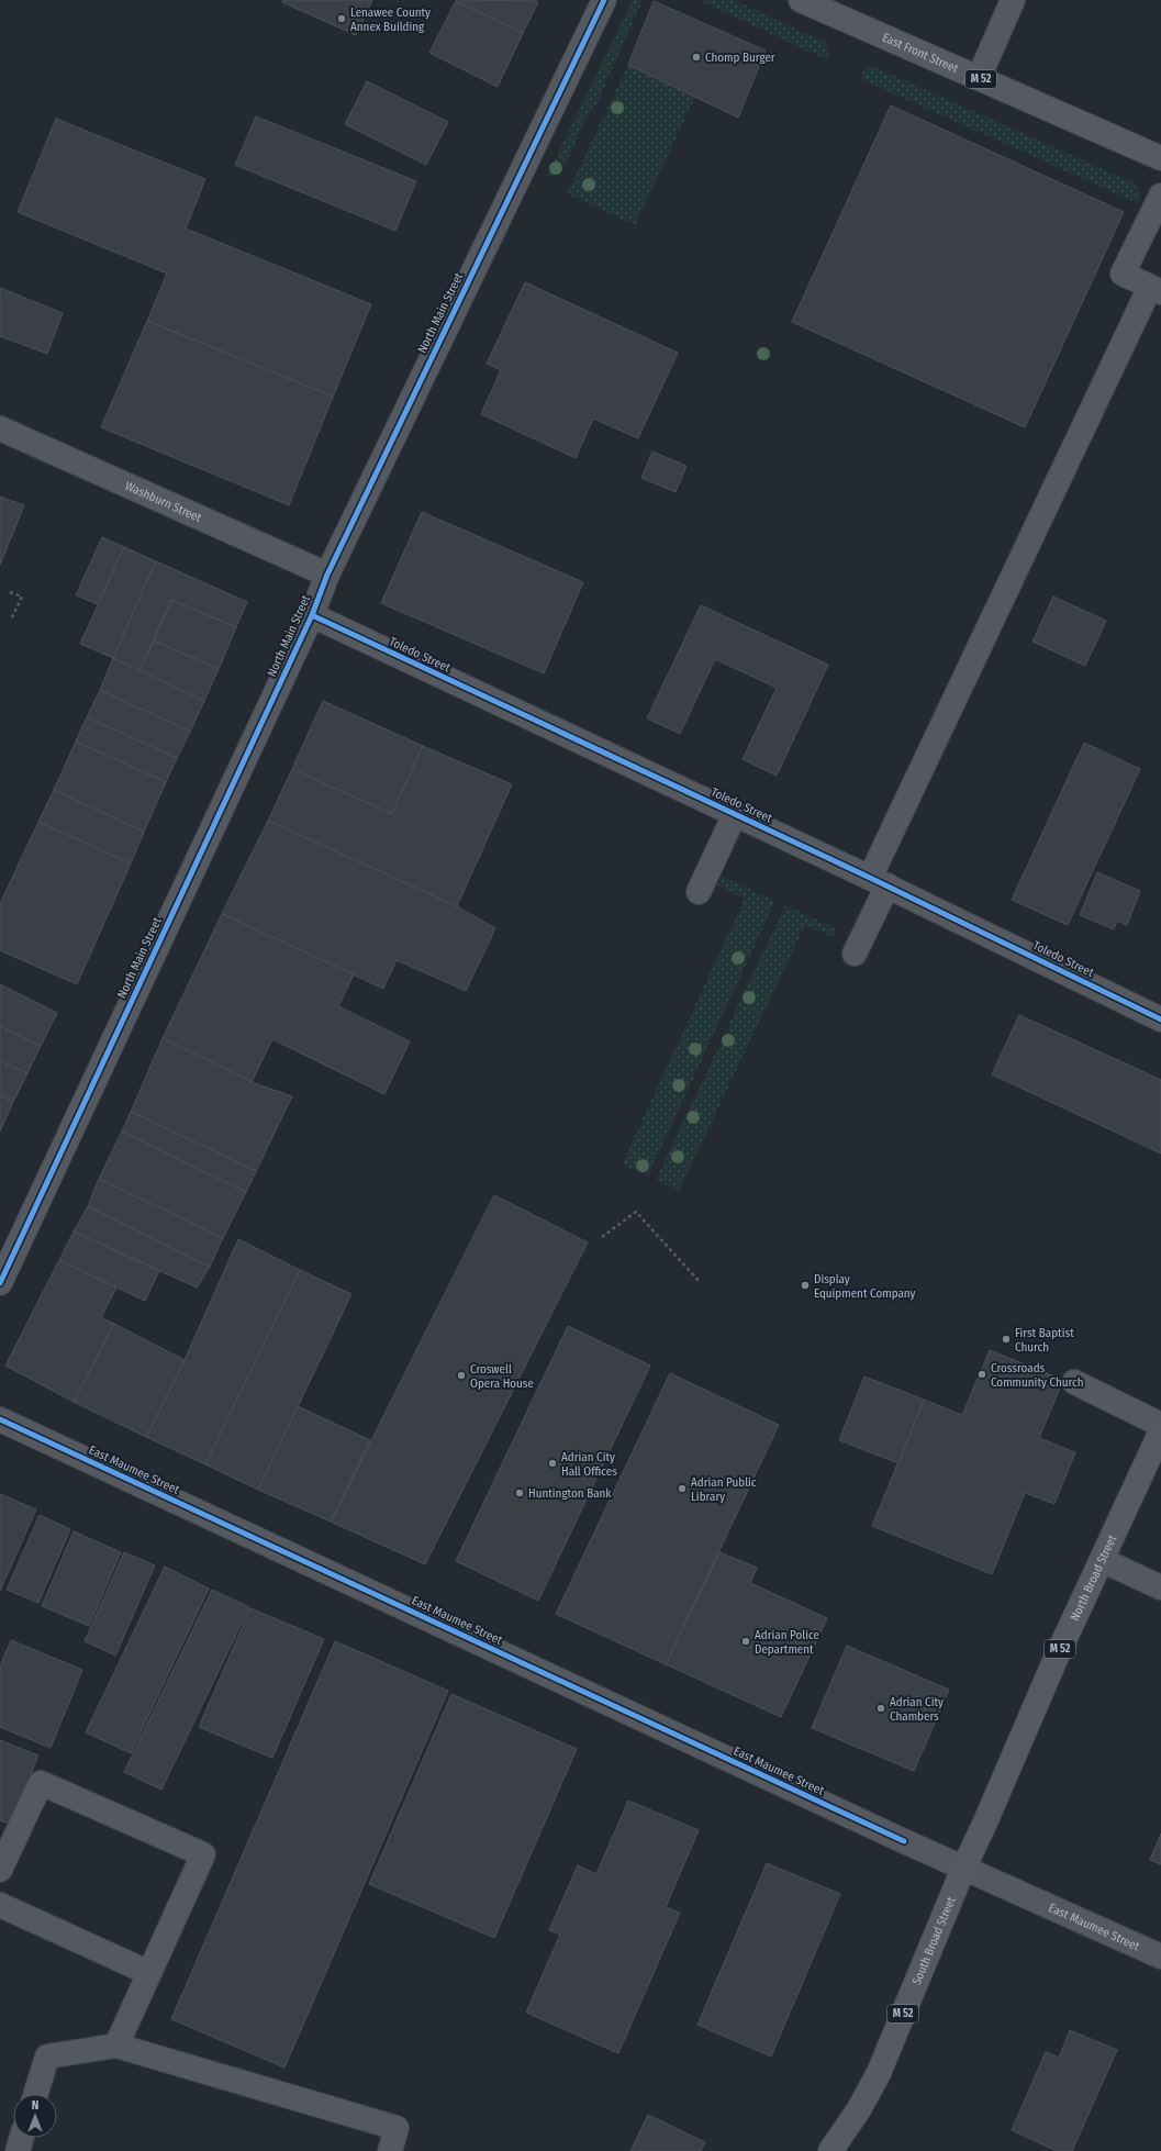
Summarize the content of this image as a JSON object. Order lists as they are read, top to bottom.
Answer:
{
  "streets": {
    "main road": [
      "East Front Street",
      "M 52",
      "North Broad Street",
      "South Broad Street"
    ],
    "street": [
      "North Main Street",
      "Washburn Street",
      "Toledo Street",
      "East Maumee Street"
    ]
  },
  "crossings": [
    ["North Main Street", "Washburn Street"],
    ["North Main Street", "Toledo Street"],
    ["East Maumee Street", "North Broad Street"],
    ["East Maumee Street", "South Broad Street"],
    ["North Broad Street", "South Broad Street"]
  ],
  "places": [
    "Lenawee County Annex Building",
    "Chomp Burger",
    "Display Equipment Company",
    "First Baptist Church",
    "Crossroads Community Church",
    "Croswell Opera House",
    "Adrian City Hall Offices",
    "Adrian Public Library",
    "Huntington Bank",
    "Adrian Police Department",
    "Adrian City Chambers"
  ],
  "north": "top"
}
